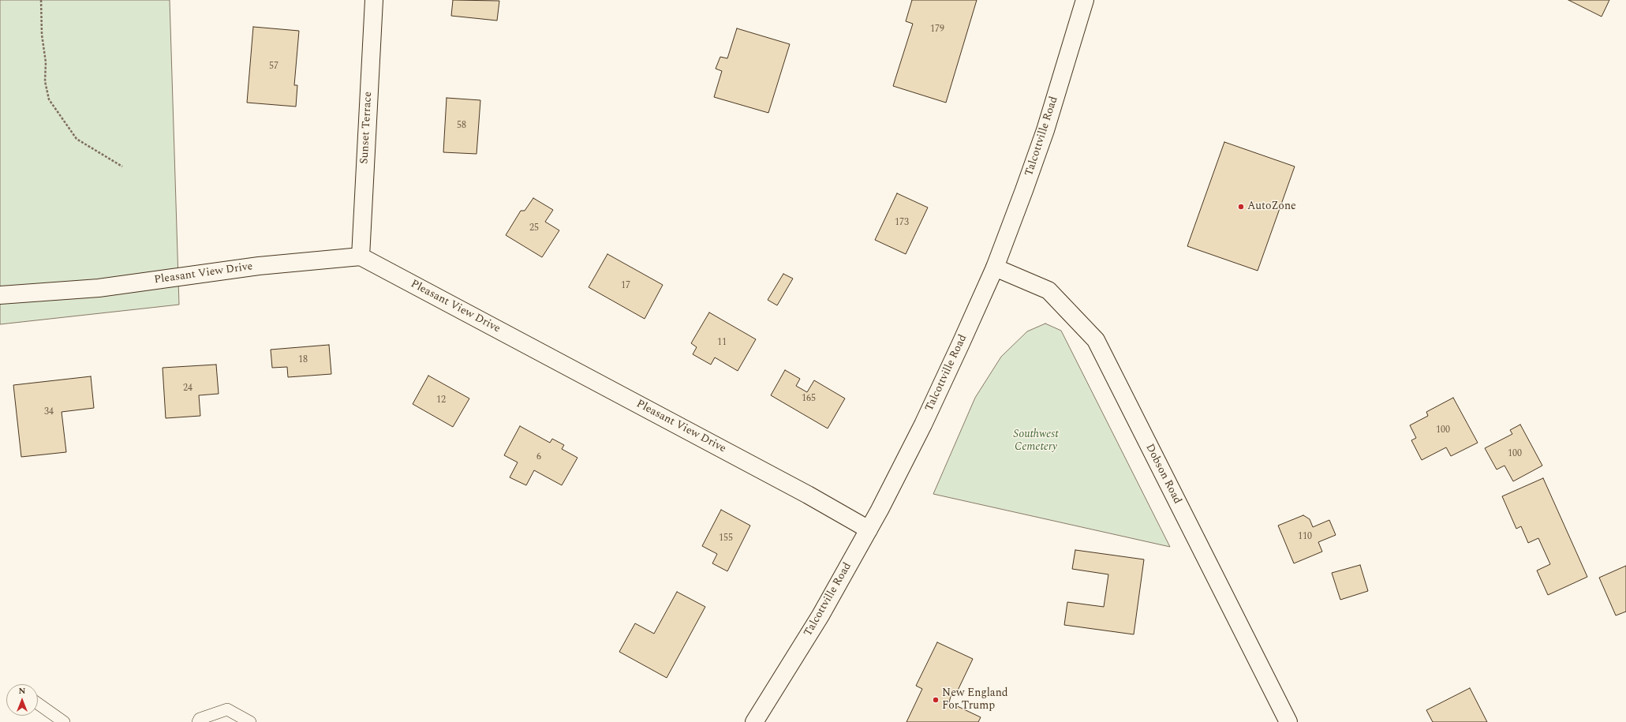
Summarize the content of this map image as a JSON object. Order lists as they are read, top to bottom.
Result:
{
  "streets": {
    "street": [
      "Sunset Terrace",
      "Talcottville Road",
      "Pleasant View Drive",
      "Dobson Road"
    ]
  },
  "crossings": [
    ["Sunset Terrace", "Pleasant View Drive"],
    ["Talcottville Road", "Pleasant View Drive"],
    ["Talcottville Road", "Dobson Road"]
  ],
  "parks": ["Southwest Cemetery"],
  "places": ["AutoZone", "New England For Trump"],
  "house_numbers": [
    "179",
    "57",
    "58",
    "173",
    "25",
    "17",
    "11",
    "18",
    "24",
    "165",
    "12",
    "34",
    "100",
    "100",
    "6",
    "110",
    "155"
  ],
  "north": "top"
}
